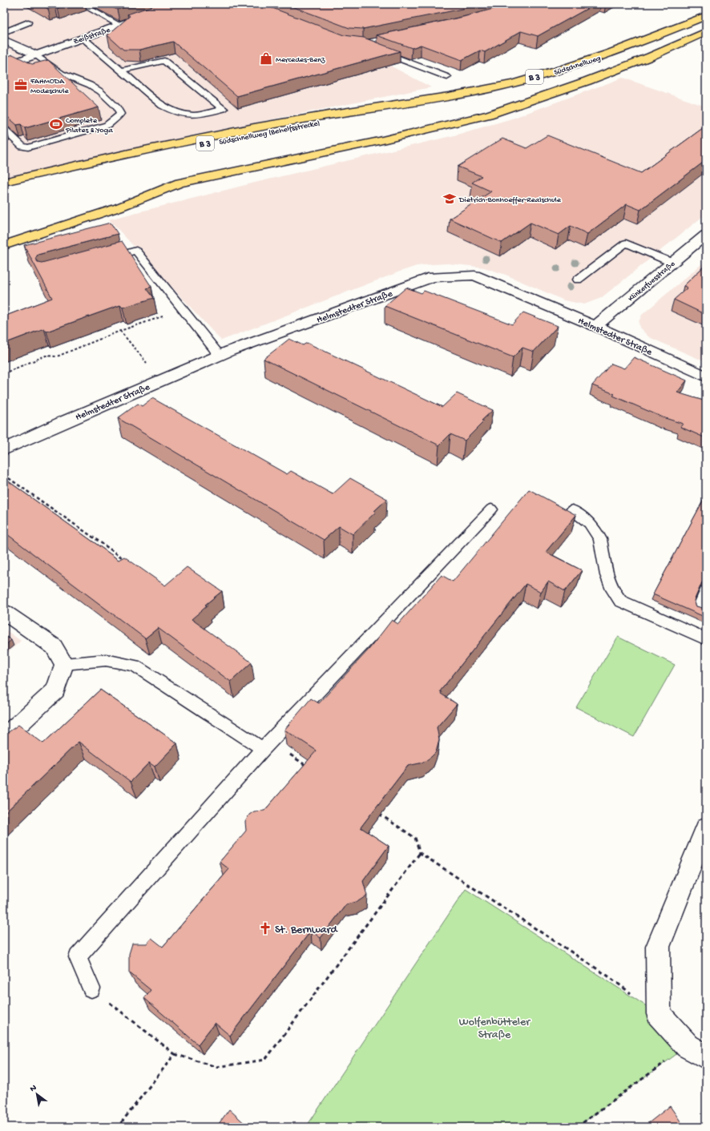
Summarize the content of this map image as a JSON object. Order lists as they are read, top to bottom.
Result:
{
  "streets": {
    "highway": ["Südschnellweg", "B 3", "Südschnellweg (Behelfsstrecke)"],
    "street": ["Zeißstraße", "Klinkerfuesstraße", "Helmstedter Straße"]
  },
  "crossings": [
    ["Südschnellweg", "Südschnellweg (Behelfsstrecke)"],
    ["B 3", "Südschnellweg (Behelfsstrecke)"],
    ["Klinkerfuesstraße", "Helmstedter Straße"]
  ],
  "parks": ["Wolfenbütteler Straße"],
  "places": {
    "shop": ["Mercedes-Benz"],
    "office": ["FAHMODA Modeschule"],
    "sports": ["Complete Pilates & Yoga"],
    "school or university": ["Dietrich-Bonhoeffer-Realschule"],
    "church": ["St. Bernward"]
  },
  "north": "top left"
}
